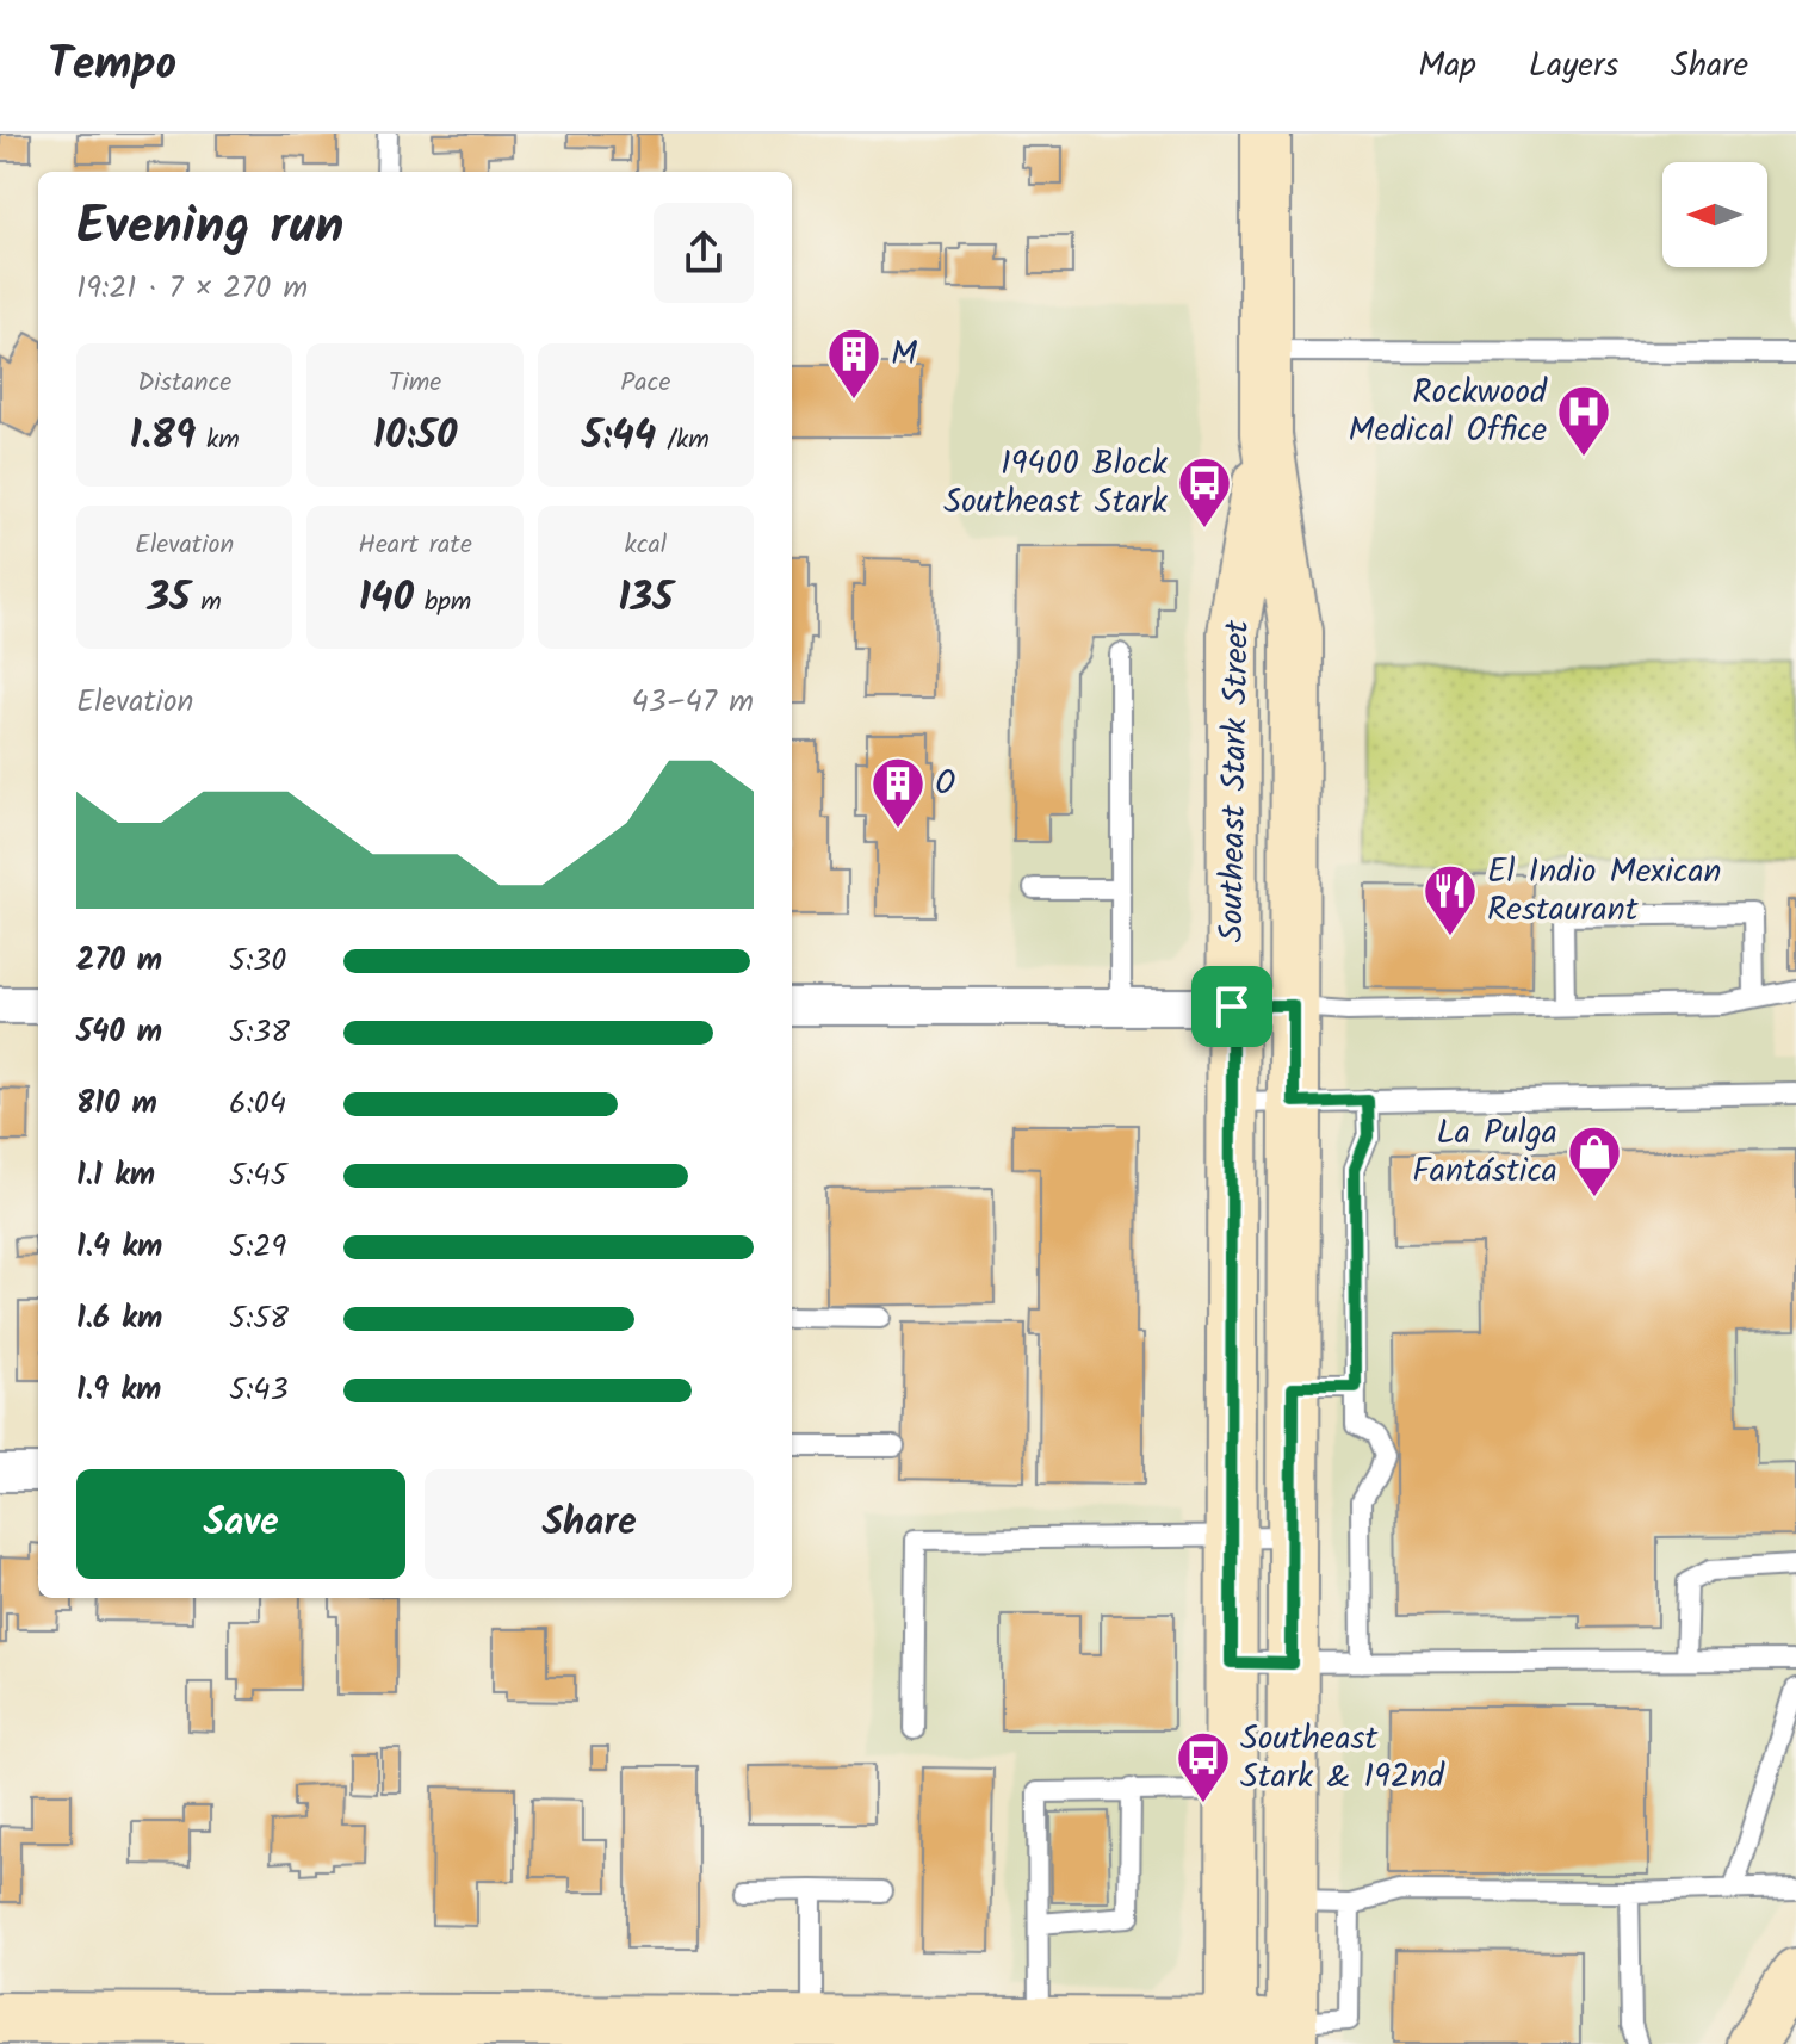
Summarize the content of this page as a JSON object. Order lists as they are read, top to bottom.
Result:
{
  "streets": {
    "main road": ["Southeast Stark Street"]
  },
  "places": {
    "building": ["M", "O"],
    "hospital": ["Rockwood Medical Office"],
    "bus stop": ["19400 Block Southeast Stark", "Southeast Stark & 192nd"],
    "restaurant": ["El Indio Mexican Restaurant"],
    "shop": ["La Pulga Fantástica"]
  },
  "north": "left",
  "page": {
    "header": "Tempo",
    "nav": ["Map", "Layers", "Share"],
    "heading": ["Evening run", "19:21 · 7 × 270 m"],
    "stats": [
      ["Distance", "1.89 km"],
      ["Time", "10:50"],
      ["Pace", "5:44 /km"],
      ["Elevation", "35 m"],
      ["Heart rate", "140 bpm"],
      ["kcal", "135"]
    ],
    "chart": ["Elevation", "43–47 m"],
    "list": [
      {
        "name": "270 m",
        "note": "5:30"
      },
      {
        "name": "540 m",
        "note": "5:38"
      },
      {
        "name": "810 m",
        "note": "6:04"
      },
      {
        "name": "1.1 km",
        "note": "5:45"
      },
      {
        "name": "1.4 km",
        "note": "5:29"
      },
      {
        "name": "1.6 km",
        "note": "5:58"
      },
      {
        "name": "1.9 km",
        "note": "5:43"
      }
    ],
    "buttons": ["Save", "Share"]
  }
}
